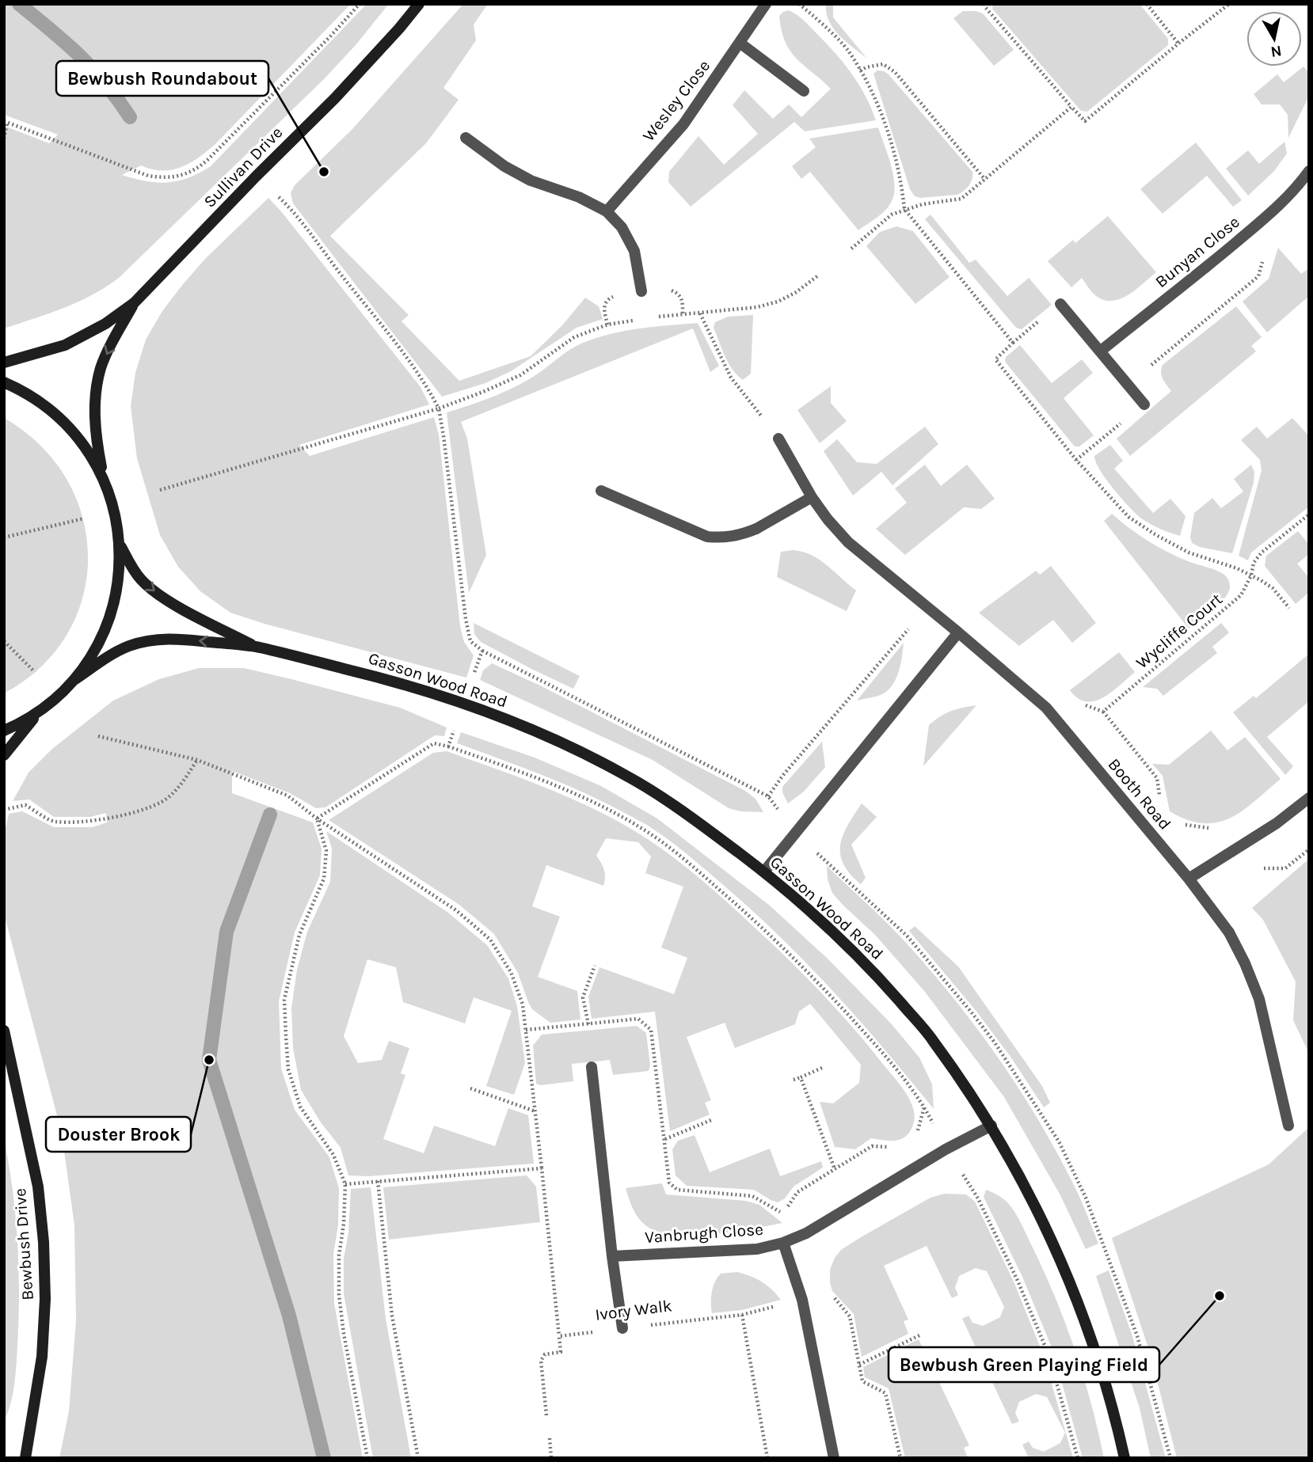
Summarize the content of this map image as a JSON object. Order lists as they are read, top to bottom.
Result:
{
  "streets": {
    "street": [
      "Wesley Close",
      "Sullivan Drive",
      "Bunyan Close",
      "Gasson Wood Road",
      "Booth Road",
      "Vanbrugh Close",
      "Bewbush Drive"
    ],
    "path": ["Wycliffe Court", "Ivory Walk"]
  },
  "crossings": [
    ["Gasson Wood Road", "Vanbrugh Close"]
  ],
  "places": ["Bewbush Roundabout", "Douster Brook", "Bewbush Green Playing Field"],
  "north": "bottom"
}
